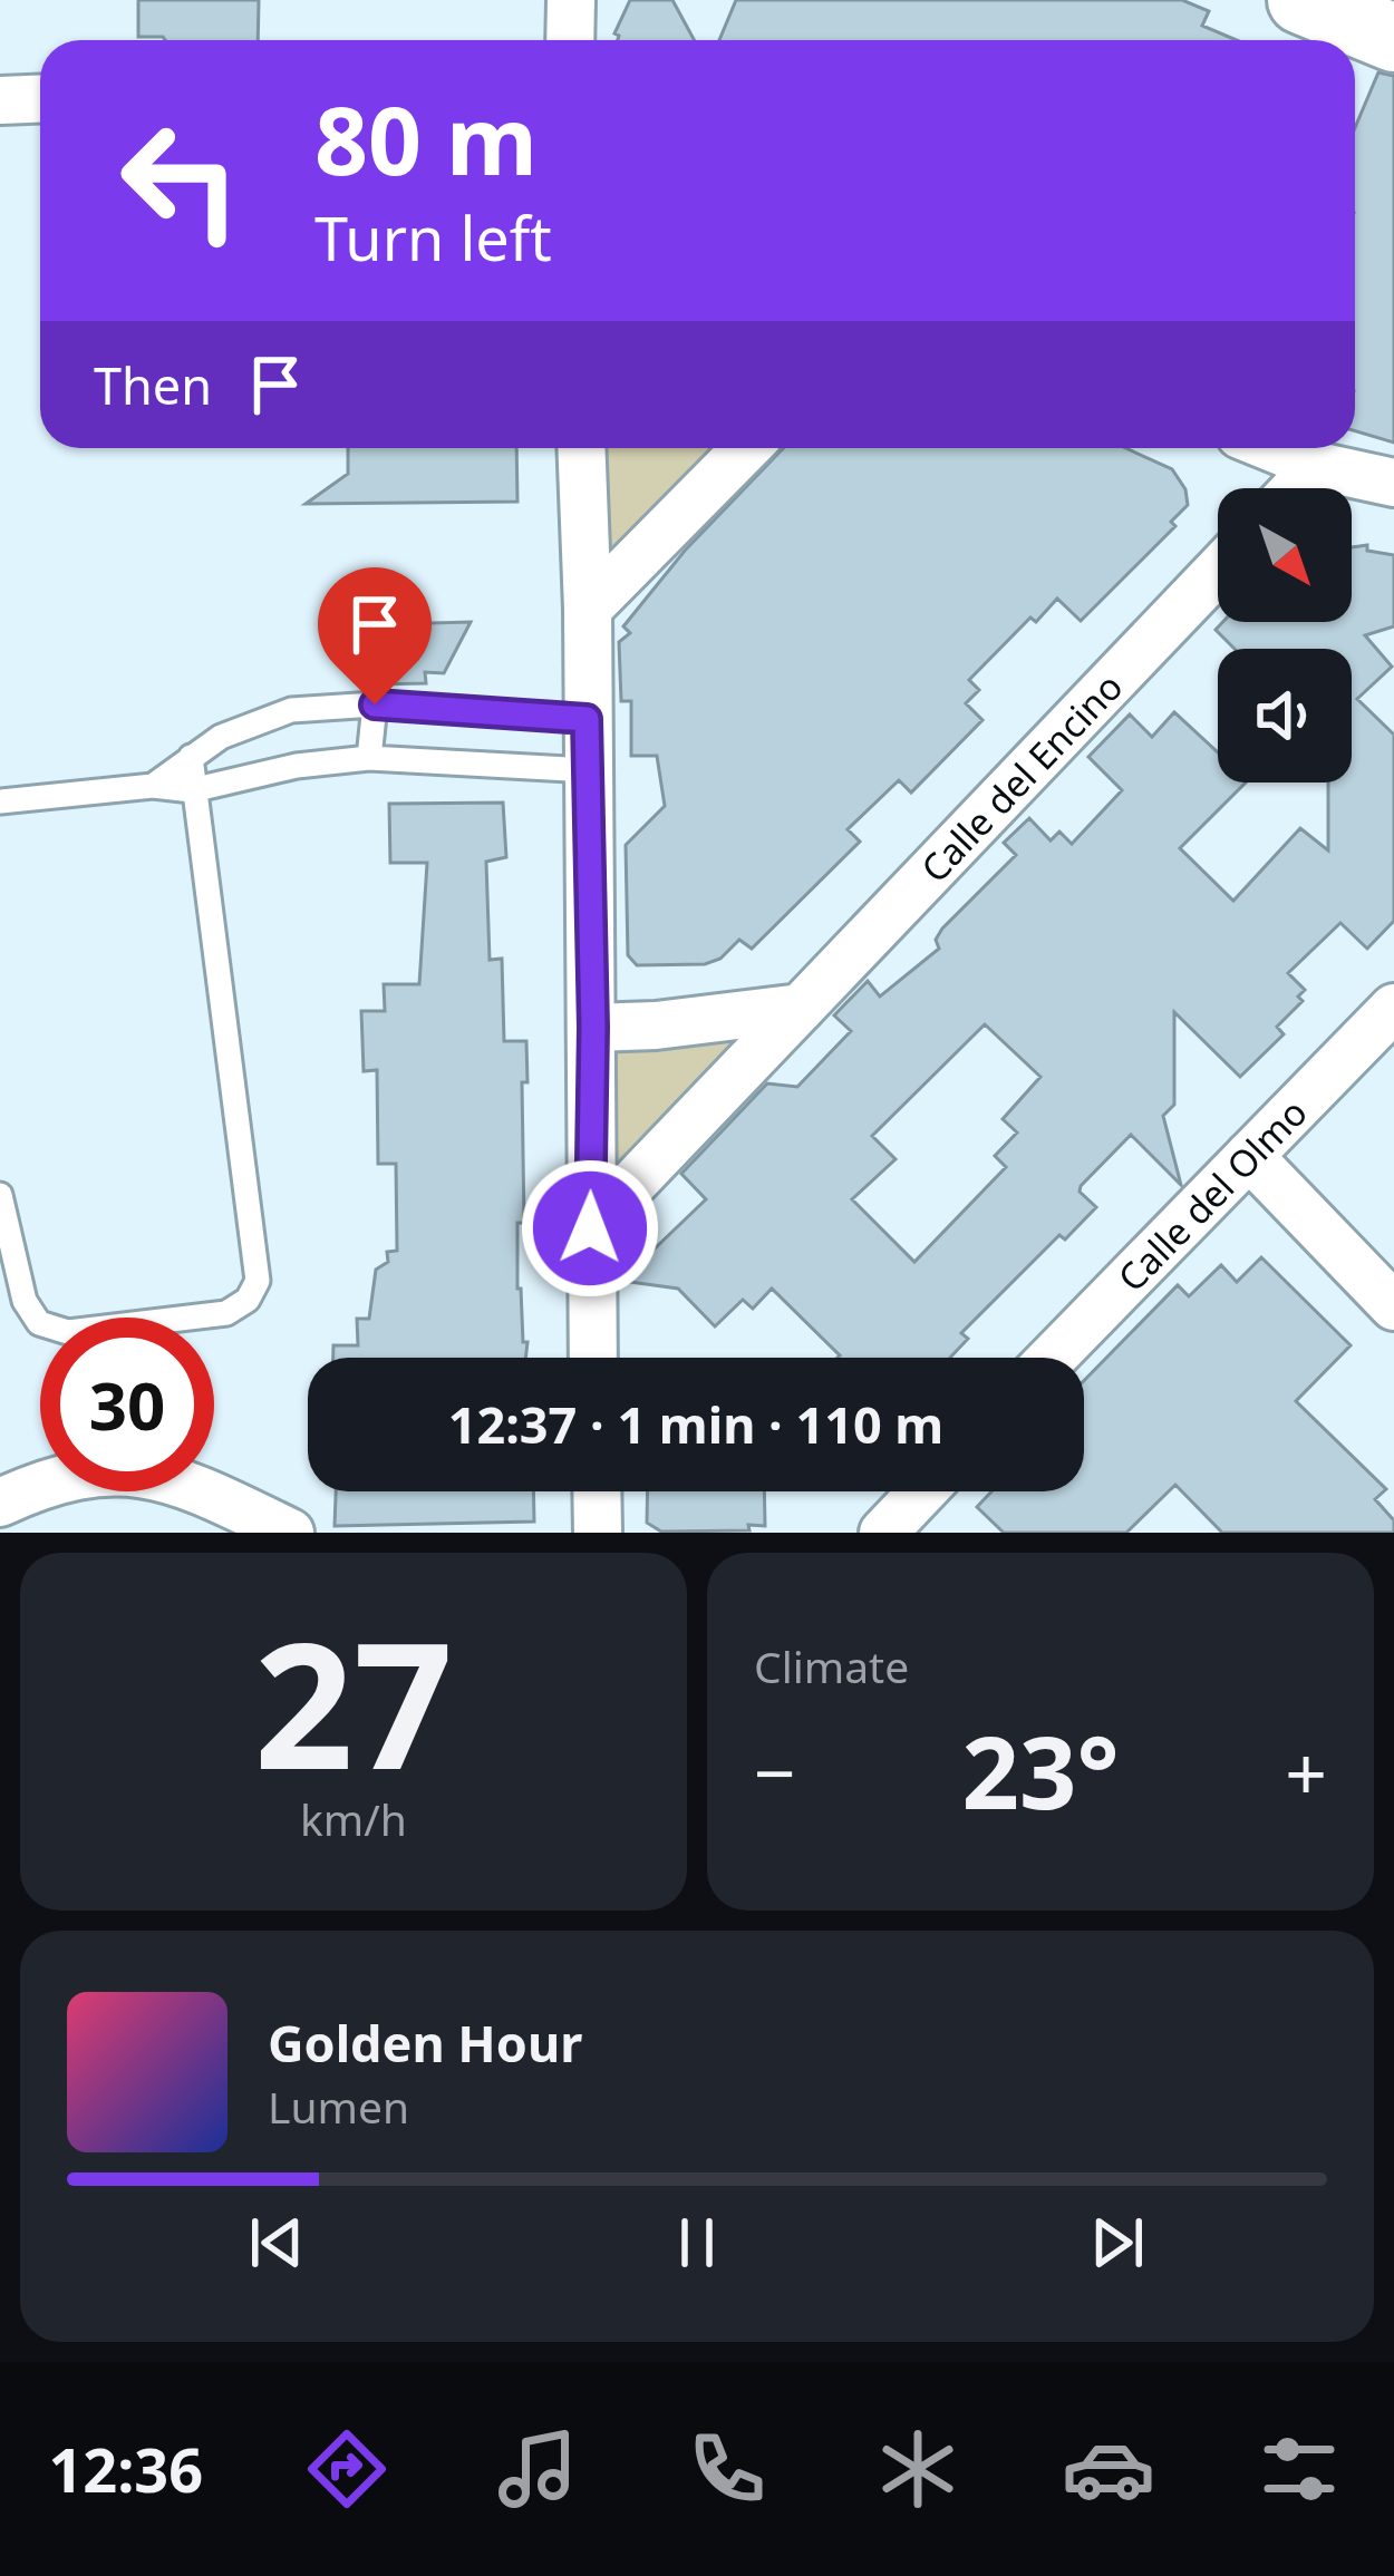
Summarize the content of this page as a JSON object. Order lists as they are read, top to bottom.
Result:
{
  "streets": {
    "street": ["Calle del Encino", "Calle del Olmo"]
  },
  "north": "bottom right",
  "page": {
    "turn": ["80 m", "Turn left"],
    "then": "Then",
    "limit": "30",
    "trip": "12:37 · 1 min · 110 m",
    "tile": [
      ["27", "km/h"],
      "Climate"
    ],
    "heat": ["−", "23°", "+"],
    "song": ["Golden Hour", "Lumen"],
    "tabs": "12:36"
  }
}
